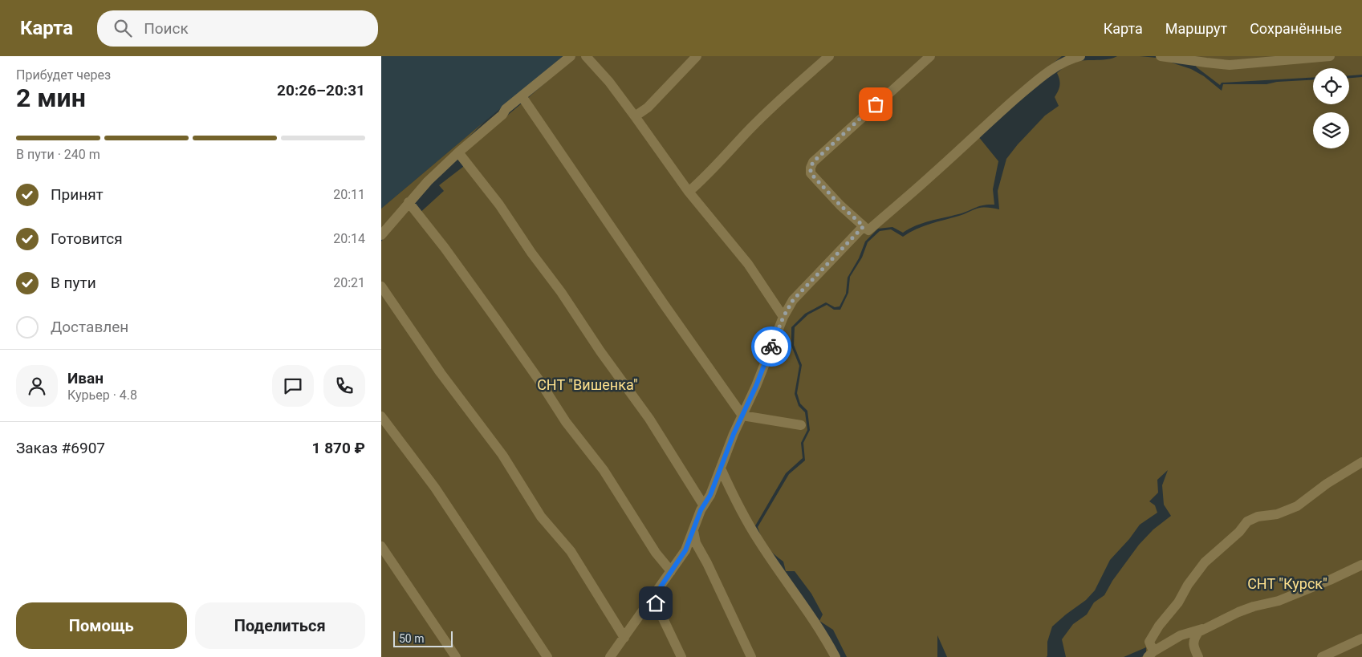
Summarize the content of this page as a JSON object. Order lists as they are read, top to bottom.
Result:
{
  "parks": ["СНТ \"Вишенка\"", "СНТ \"Курск\""],
  "scale_bar": "50 m",
  "page": {
    "header": "Карта",
    "search": "Поиск",
    "nav": ["Карта", "Маршрут", "Сохранённые"],
    "heading": ["2 мин", "Прибудет через", "20:26–20:31"],
    "panel": [
      "Иван",
      "Курьер · 4.8",
      "Заказ #6907",
      "1 870 ₽"
    ],
    "bar": "В пути · 240 m",
    "list": [
      ["Принят", "20:11"],
      ["Готовится", "20:14"],
      ["В пути", "20:21"],
      "Доставлен"
    ],
    "buttons": ["Помощь", "Поделиться"],
    "scale": "50 m"
  }
}
